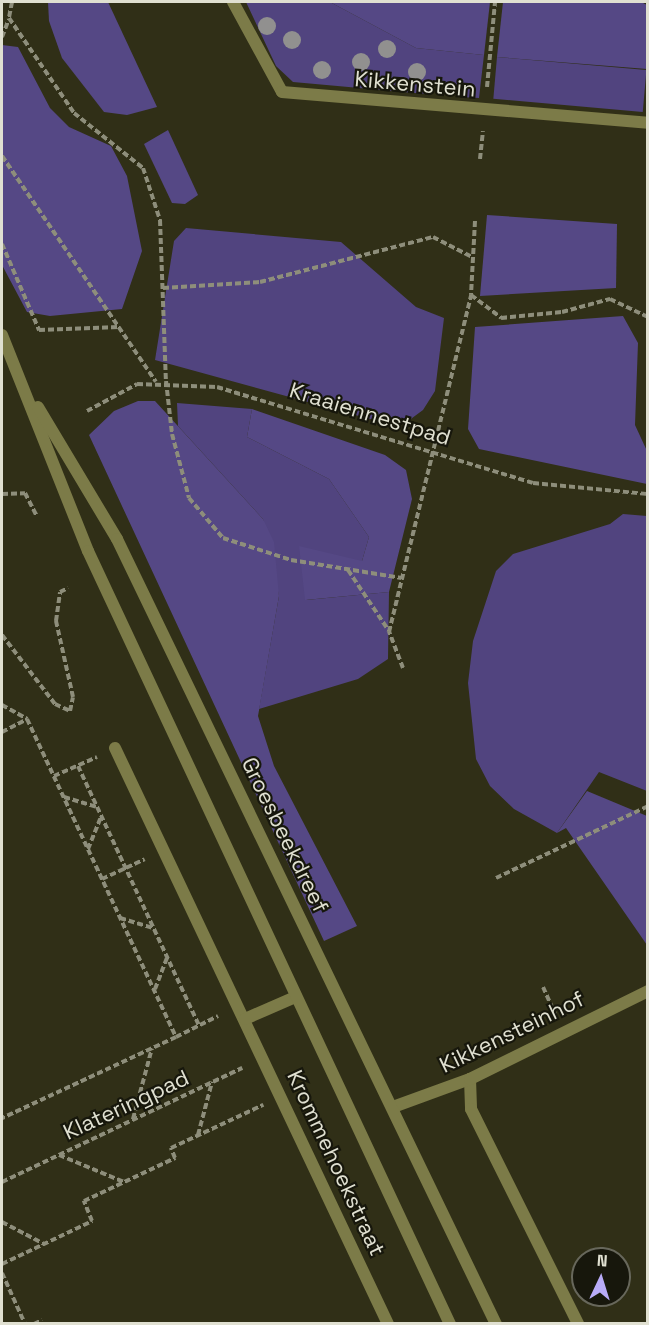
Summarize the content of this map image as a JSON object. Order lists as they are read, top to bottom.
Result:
{
  "streets": {
    "street": [
      "Kikkenstein",
      "Groesbeekdreef",
      "Kikkensteinhof",
      "Krommehoekstraat"
    ],
    "path": ["Kraaiennestpad", "Klateringpad"]
  },
  "crossings": [
    ["Groesbeekdreef", "Kikkensteinhof"],
    ["Klateringpad", "Krommehoekstraat"]
  ],
  "north": "top"
}
